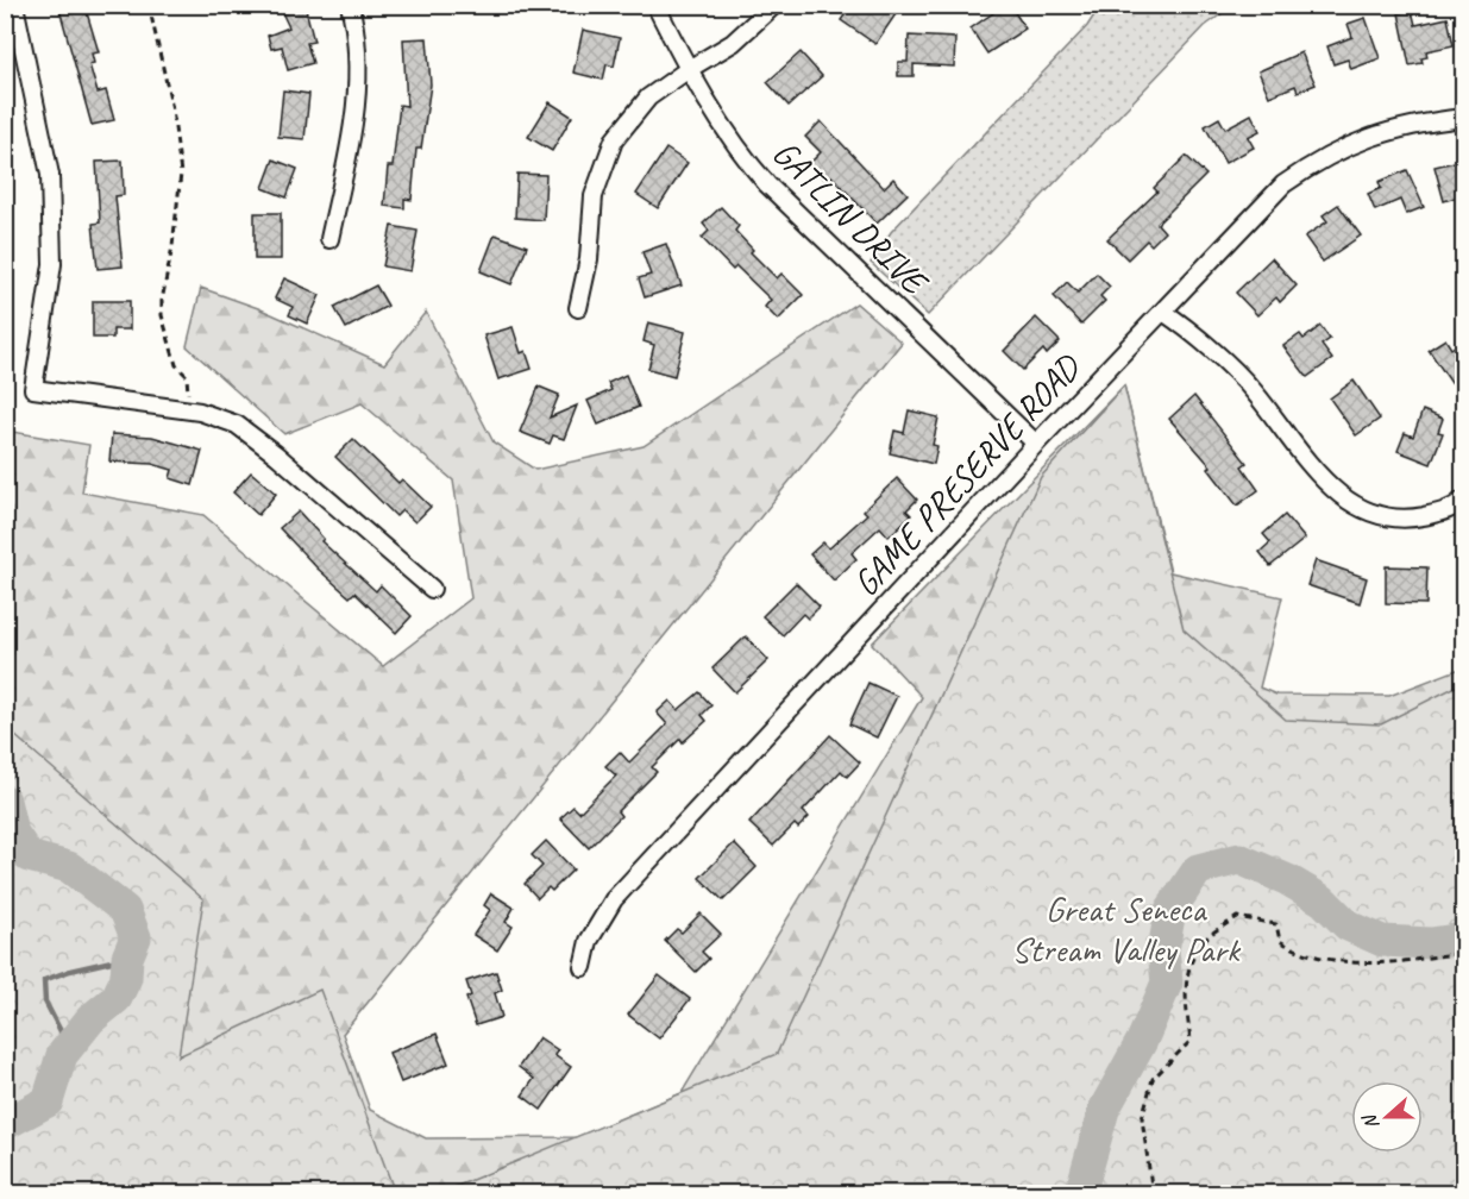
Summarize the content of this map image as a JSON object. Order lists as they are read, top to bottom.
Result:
{
  "streets": {
    "street": ["GATLIN DRIVE", "GAME PRESERVE ROAD"]
  },
  "crossings": [
    ["GATLIN DRIVE", "GAME PRESERVE ROAD"]
  ],
  "parks": ["Great Seneca Stream Valley Park"],
  "north": "left"
}
